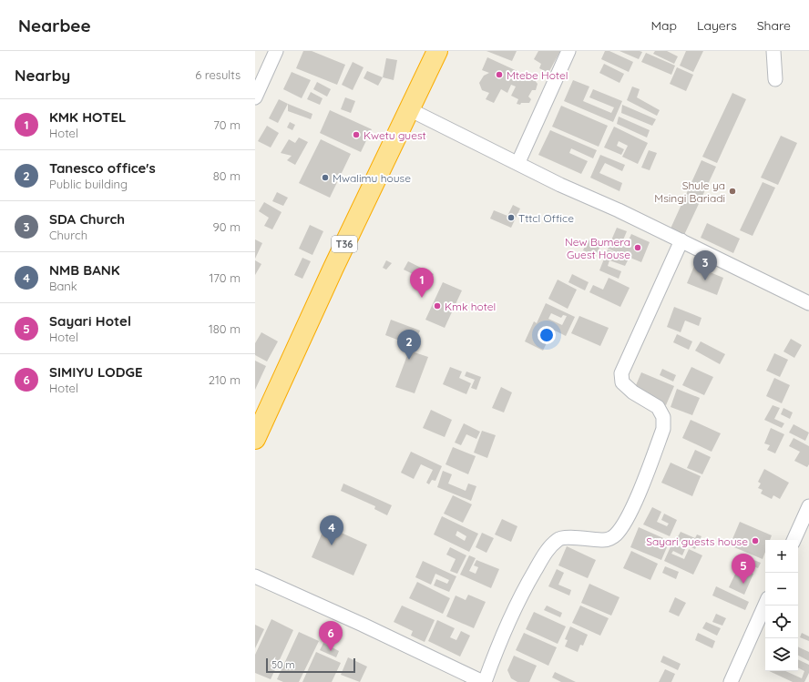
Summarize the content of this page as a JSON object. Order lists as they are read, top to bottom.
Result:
{
  "streets": {
    "highway": ["T36"]
  },
  "places": [
    "Mtebe Hotel",
    "Kwetu guest",
    "Mwalimu house",
    "Shule ya Msingi Bariadi",
    "Tttcl Office",
    "New Bumera Guest House",
    "Kmk hotel",
    "Sayari guests house"
  ],
  "scale_bar": "50 m",
  "page": {
    "header": "Nearbee",
    "nav": ["Map", "Layers", "Share"],
    "heading": ["Nearby", "6 results"],
    "list": [
      {
        "mark": "1",
        "name": "KMK HOTEL",
        "note": "Hotel",
        "value": "70 m"
      },
      {
        "mark": "2",
        "name": "Tanesco office's",
        "note": "Public building",
        "value": "80 m"
      },
      {
        "mark": "3",
        "name": "SDA Church",
        "note": "Church",
        "value": "90 m"
      },
      {
        "mark": "4",
        "name": "NMB BANK",
        "note": "Bank",
        "value": "170 m"
      },
      {
        "mark": "5",
        "name": "Sayari Hotel",
        "note": "Hotel",
        "value": "180 m"
      },
      {
        "mark": "6",
        "name": "SIMIYU LODGE",
        "note": "Hotel",
        "value": "210 m"
      }
    ],
    "pins": [
      "3",
      "1",
      "2",
      "4",
      "5",
      "6"
    ],
    "map_buttons": ["+", "−"],
    "scale": "50 m"
  }
}
